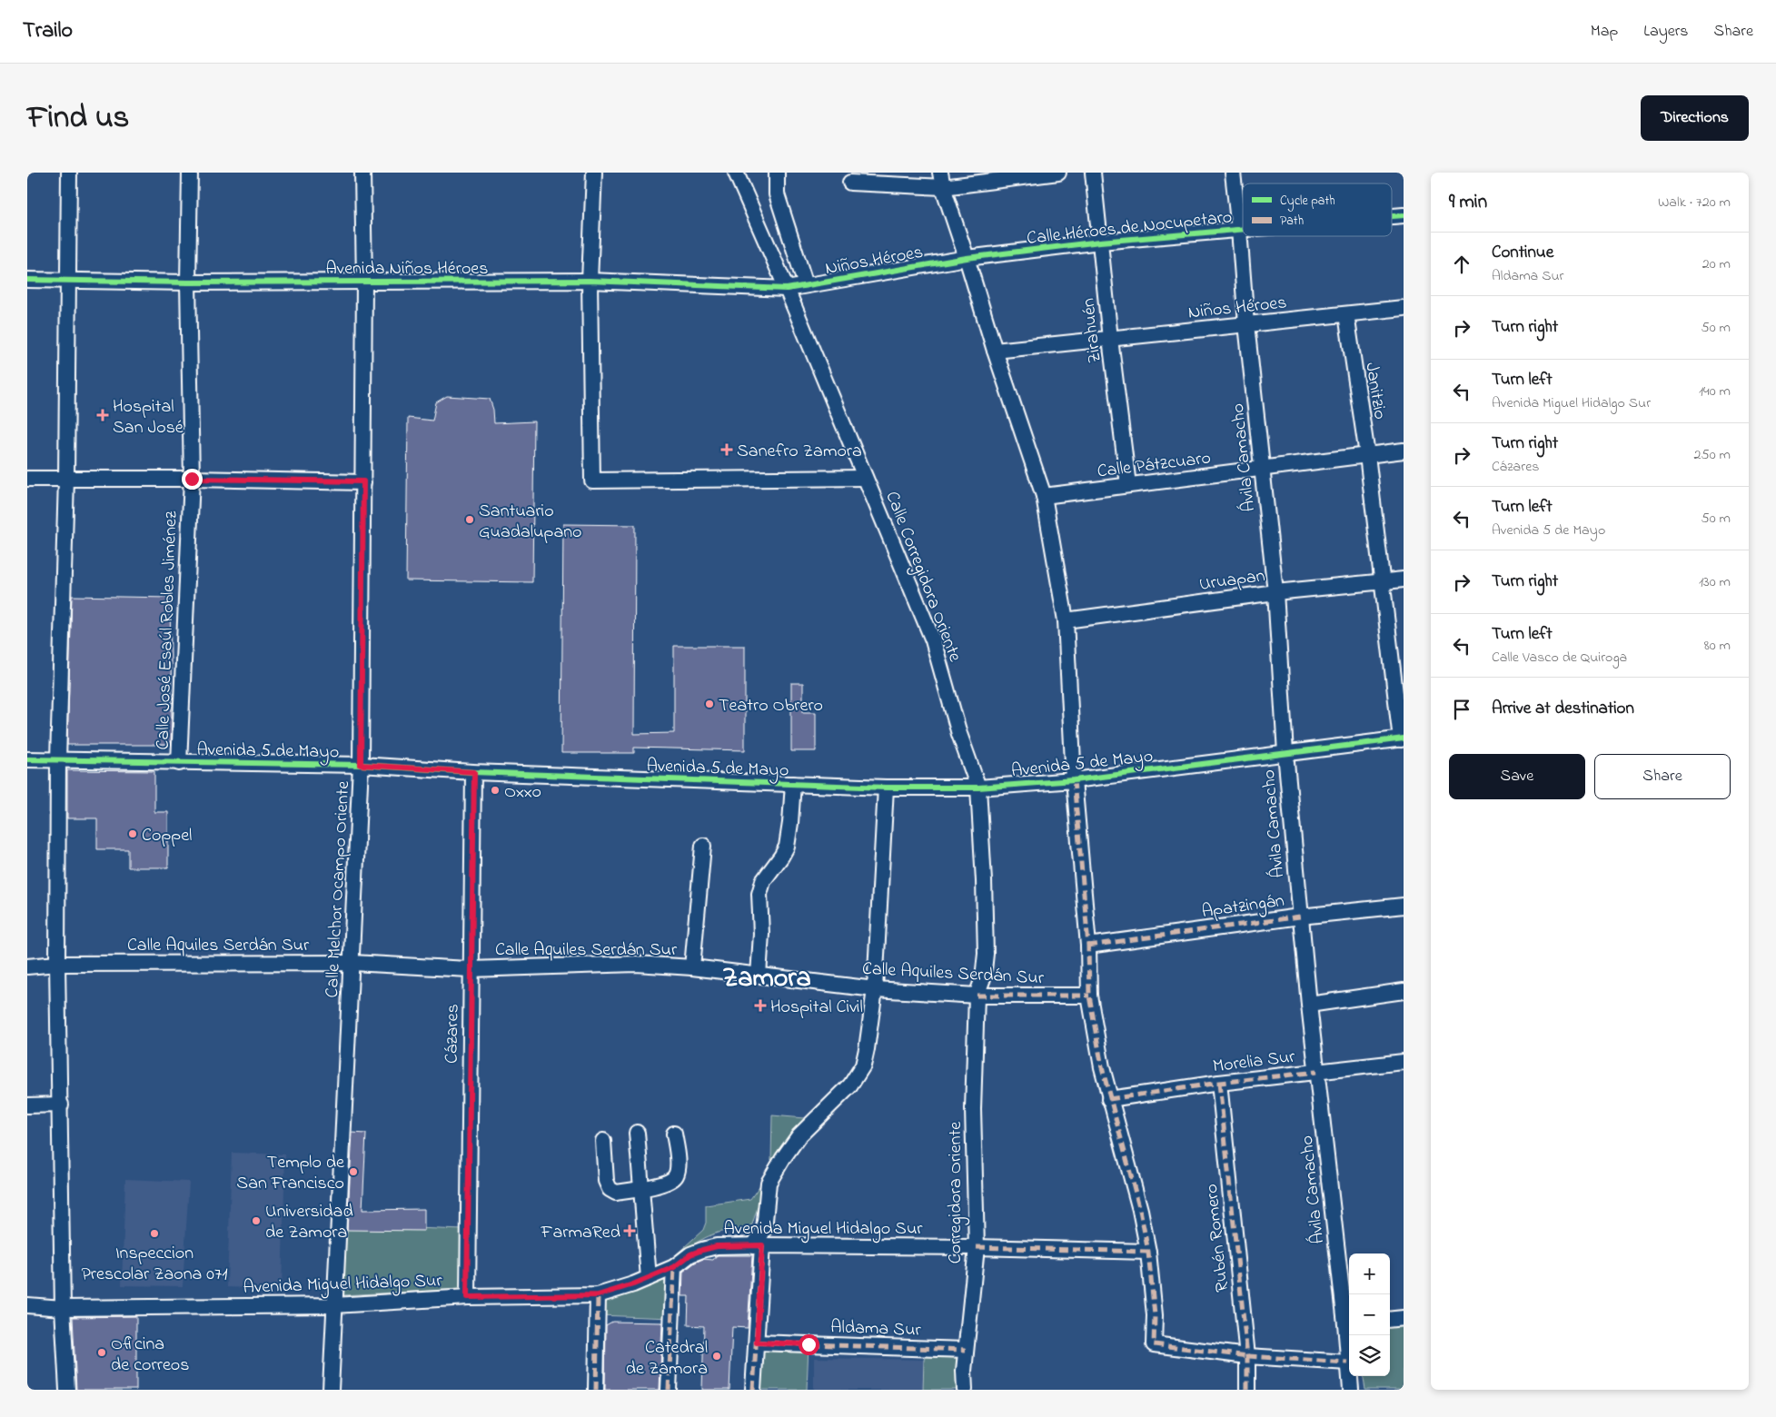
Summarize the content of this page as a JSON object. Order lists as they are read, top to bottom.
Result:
{
  "streets": {
    "street": [
      "Calle Héroes de Nocupetaro",
      "Niños Héroes",
      "Avenida Niños Héroes",
      "Zirahuén",
      "Janitzio",
      "Ávila Camacho",
      "Calle Pátzcuaro",
      "Calle Corregidora Oriente",
      "Uruapan",
      "Calle José Esaúl Robles Jiménez",
      "Avenida 5 de Mayo",
      "Calle Melchor Ocampo Oriente",
      "Apatzingán",
      "Calle Aquiles Serdán Sur",
      "Cázares",
      "Morelia Sur",
      "Corregidora Oriente",
      "Avenida Miguel Hidalgo Sur",
      "Rubén Romero",
      "Aldama Sur"
    ]
  },
  "crossings": [
    ["Calle Héroes de Nocupetaro", "Niños Héroes"],
    ["Calle Héroes de Nocupetaro", "Zirahuén"],
    ["Calle Héroes de Nocupetaro", "Ávila Camacho"],
    ["Niños Héroes", "Avenida Niños Héroes"],
    ["Niños Héroes", "Zirahuén"],
    ["Niños Héroes", "Janitzio"],
    ["Niños Héroes", "Ávila Camacho"],
    ["Niños Héroes", "Calle Corregidora Oriente"],
    ["Avenida Niños Héroes", "Calle Corregidora Oriente"],
    ["Avenida Niños Héroes", "Calle José Esaúl Robles Jiménez"],
    ["Avenida Niños Héroes", "Calle Melchor Ocampo Oriente"],
    ["Zirahuén", "Calle Pátzcuaro"],
    ["Janitzio", "Calle Pátzcuaro"],
    ["Janitzio", "Uruapan"],
    ["Janitzio", "Avenida 5 de Mayo"],
    ["Ávila Camacho", "Calle Pátzcuaro"],
    ["Ávila Camacho", "Uruapan"],
    ["Ávila Camacho", "Avenida 5 de Mayo"],
    ["Ávila Camacho", "Apatzingán"],
    ["Ávila Camacho", "Morelia Sur"],
    ["Calle Corregidora Oriente", "Avenida 5 de Mayo"],
    ["Calle Corregidora Oriente", "Calle Aquiles Serdán Sur"],
    ["Calle Corregidora Oriente", "Corregidora Oriente"],
    ["Calle José Esaúl Robles Jiménez", "Avenida 5 de Mayo"],
    ["Avenida 5 de Mayo", "Calle Melchor Ocampo Oriente"],
    ["Avenida 5 de Mayo", "Cázares"],
    ["Calle Melchor Ocampo Oriente", "Calle Aquiles Serdán Sur"],
    ["Calle Melchor Ocampo Oriente", "Avenida Miguel Hidalgo Sur"],
    ["Calle Aquiles Serdán Sur", "Cázares"],
    ["Calle Aquiles Serdán Sur", "Corregidora Oriente"],
    ["Cázares", "Avenida Miguel Hidalgo Sur"],
    ["Morelia Sur", "Rubén Romero"],
    ["Corregidora Oriente", "Avenida Miguel Hidalgo Sur"],
    ["Corregidora Oriente", "Aldama Sur"]
  ],
  "districts": ["Zamora"],
  "places": {
    "health": [
      "Hospital San José",
      "Sanefro Zamora",
      "Hospital Civil",
      "FarmaRed"
    ],
    "other": [
      "Santuario Guadalupano",
      "Teatro Obrero",
      "Oxxo",
      "Coppel",
      "Templo de San Francisco",
      "Universidad de Zamora",
      "Inspeccion Prescolar Zaona 071",
      "Oficina de correos",
      "Catedral de Zamora"
    ]
  },
  "legend": ["Cycle path", "Path"],
  "page": {
    "header": "Trailo",
    "nav": ["Map", "Layers", "Share"],
    "title": "Find us",
    "buttons": [
      "Directions",
      ["Save", "Share"]
    ],
    "heading": ["9 min", "Walk · 720 m"],
    "list": [
      ["Continue", "Aldama Sur", "20 m"],
      ["Turn right", "50 m"],
      ["Turn left", "Avenida Miguel Hidalgo Sur", "140 m"],
      ["Turn right", "Cázares", "250 m"],
      ["Turn left", "Avenida 5 de Mayo", "50 m"],
      ["Turn right", "130 m"],
      ["Turn left", "Calle Vasco de Quiroga", "80 m"],
      "Arrive at destination"
    ],
    "map_buttons": ["+", "−"]
  }
}
